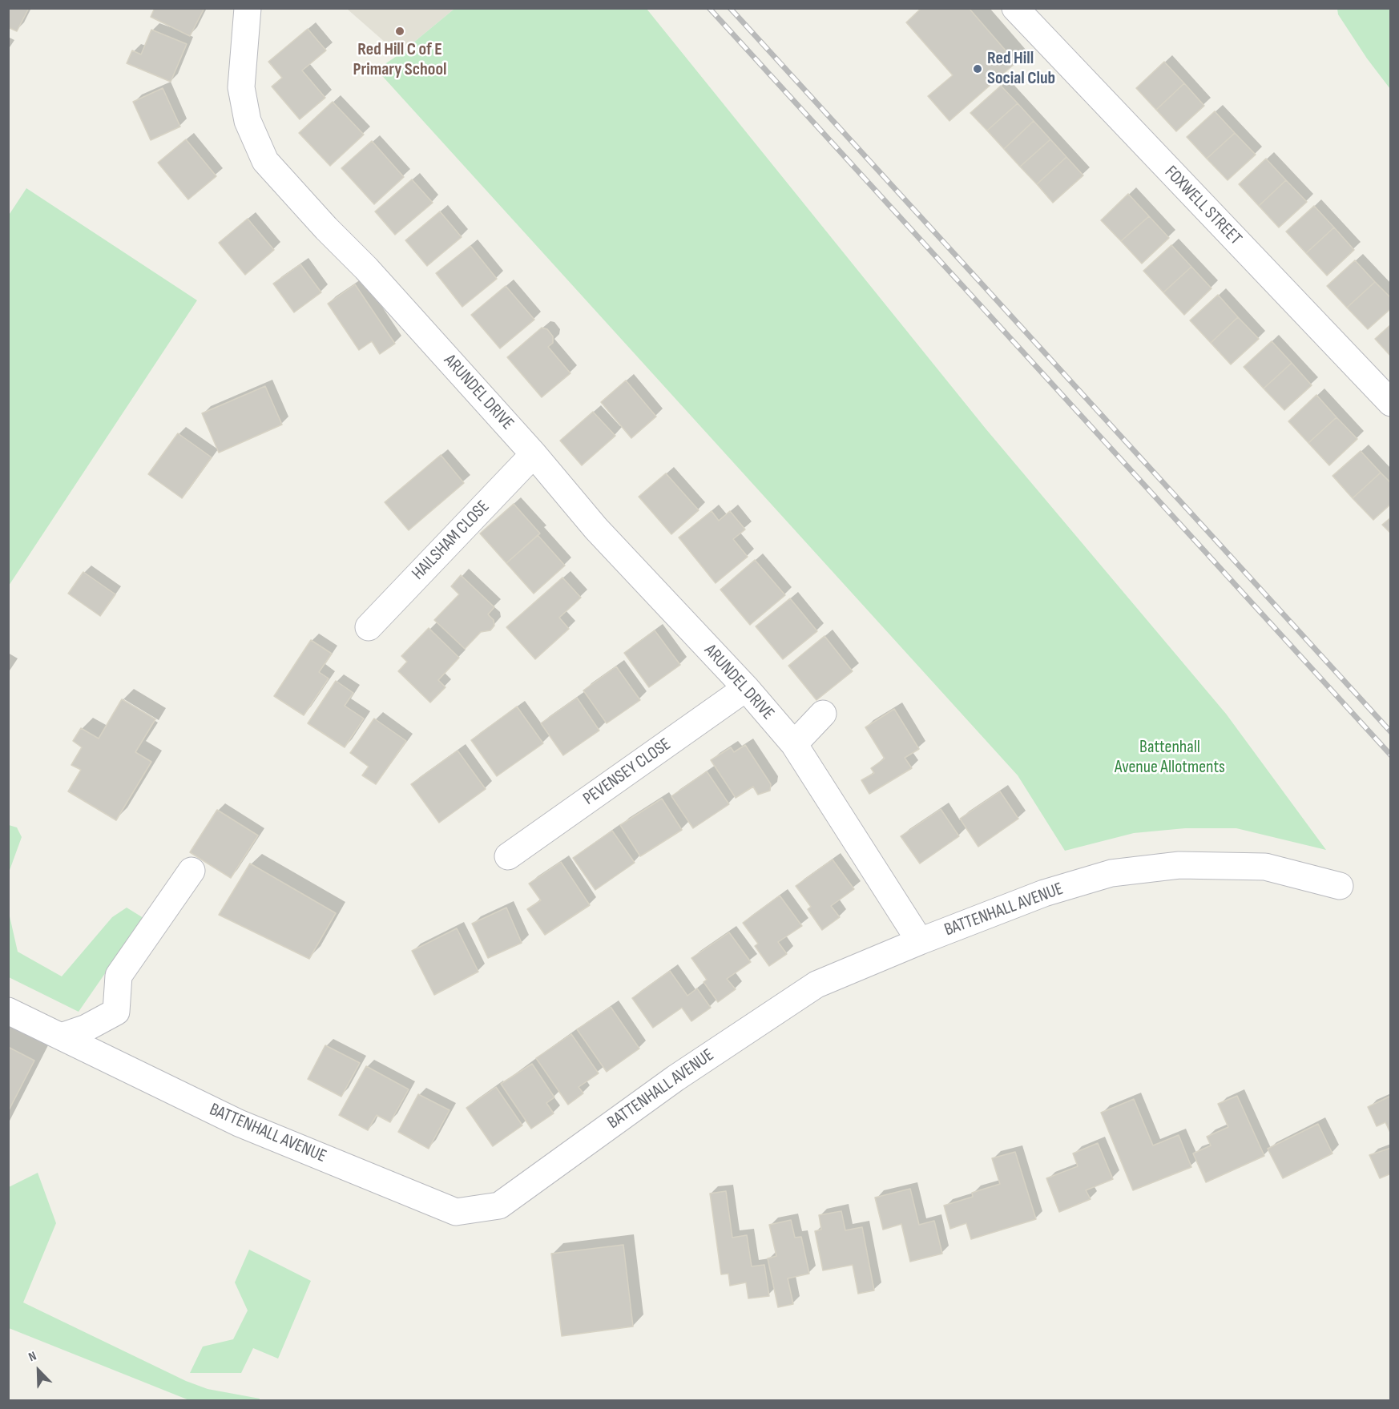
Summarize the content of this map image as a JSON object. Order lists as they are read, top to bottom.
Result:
{
  "streets": {
    "street": [
      "FOXWELL STREET",
      "ARUNDEL DRIVE",
      "HAILSHAM CLOSE",
      "PEVENSEY CLOSE",
      "BATTENHALL AVENUE"
    ]
  },
  "crossings": [
    ["ARUNDEL DRIVE", "HAILSHAM CLOSE"],
    ["ARUNDEL DRIVE", "PEVENSEY CLOSE"],
    ["ARUNDEL DRIVE", "BATTENHALL AVENUE"]
  ],
  "parks": ["Battenhall Avenue Allotments"],
  "places": ["Red Hill C of E Primary School", "Red Hill Social Club"],
  "north": "top left"
}
